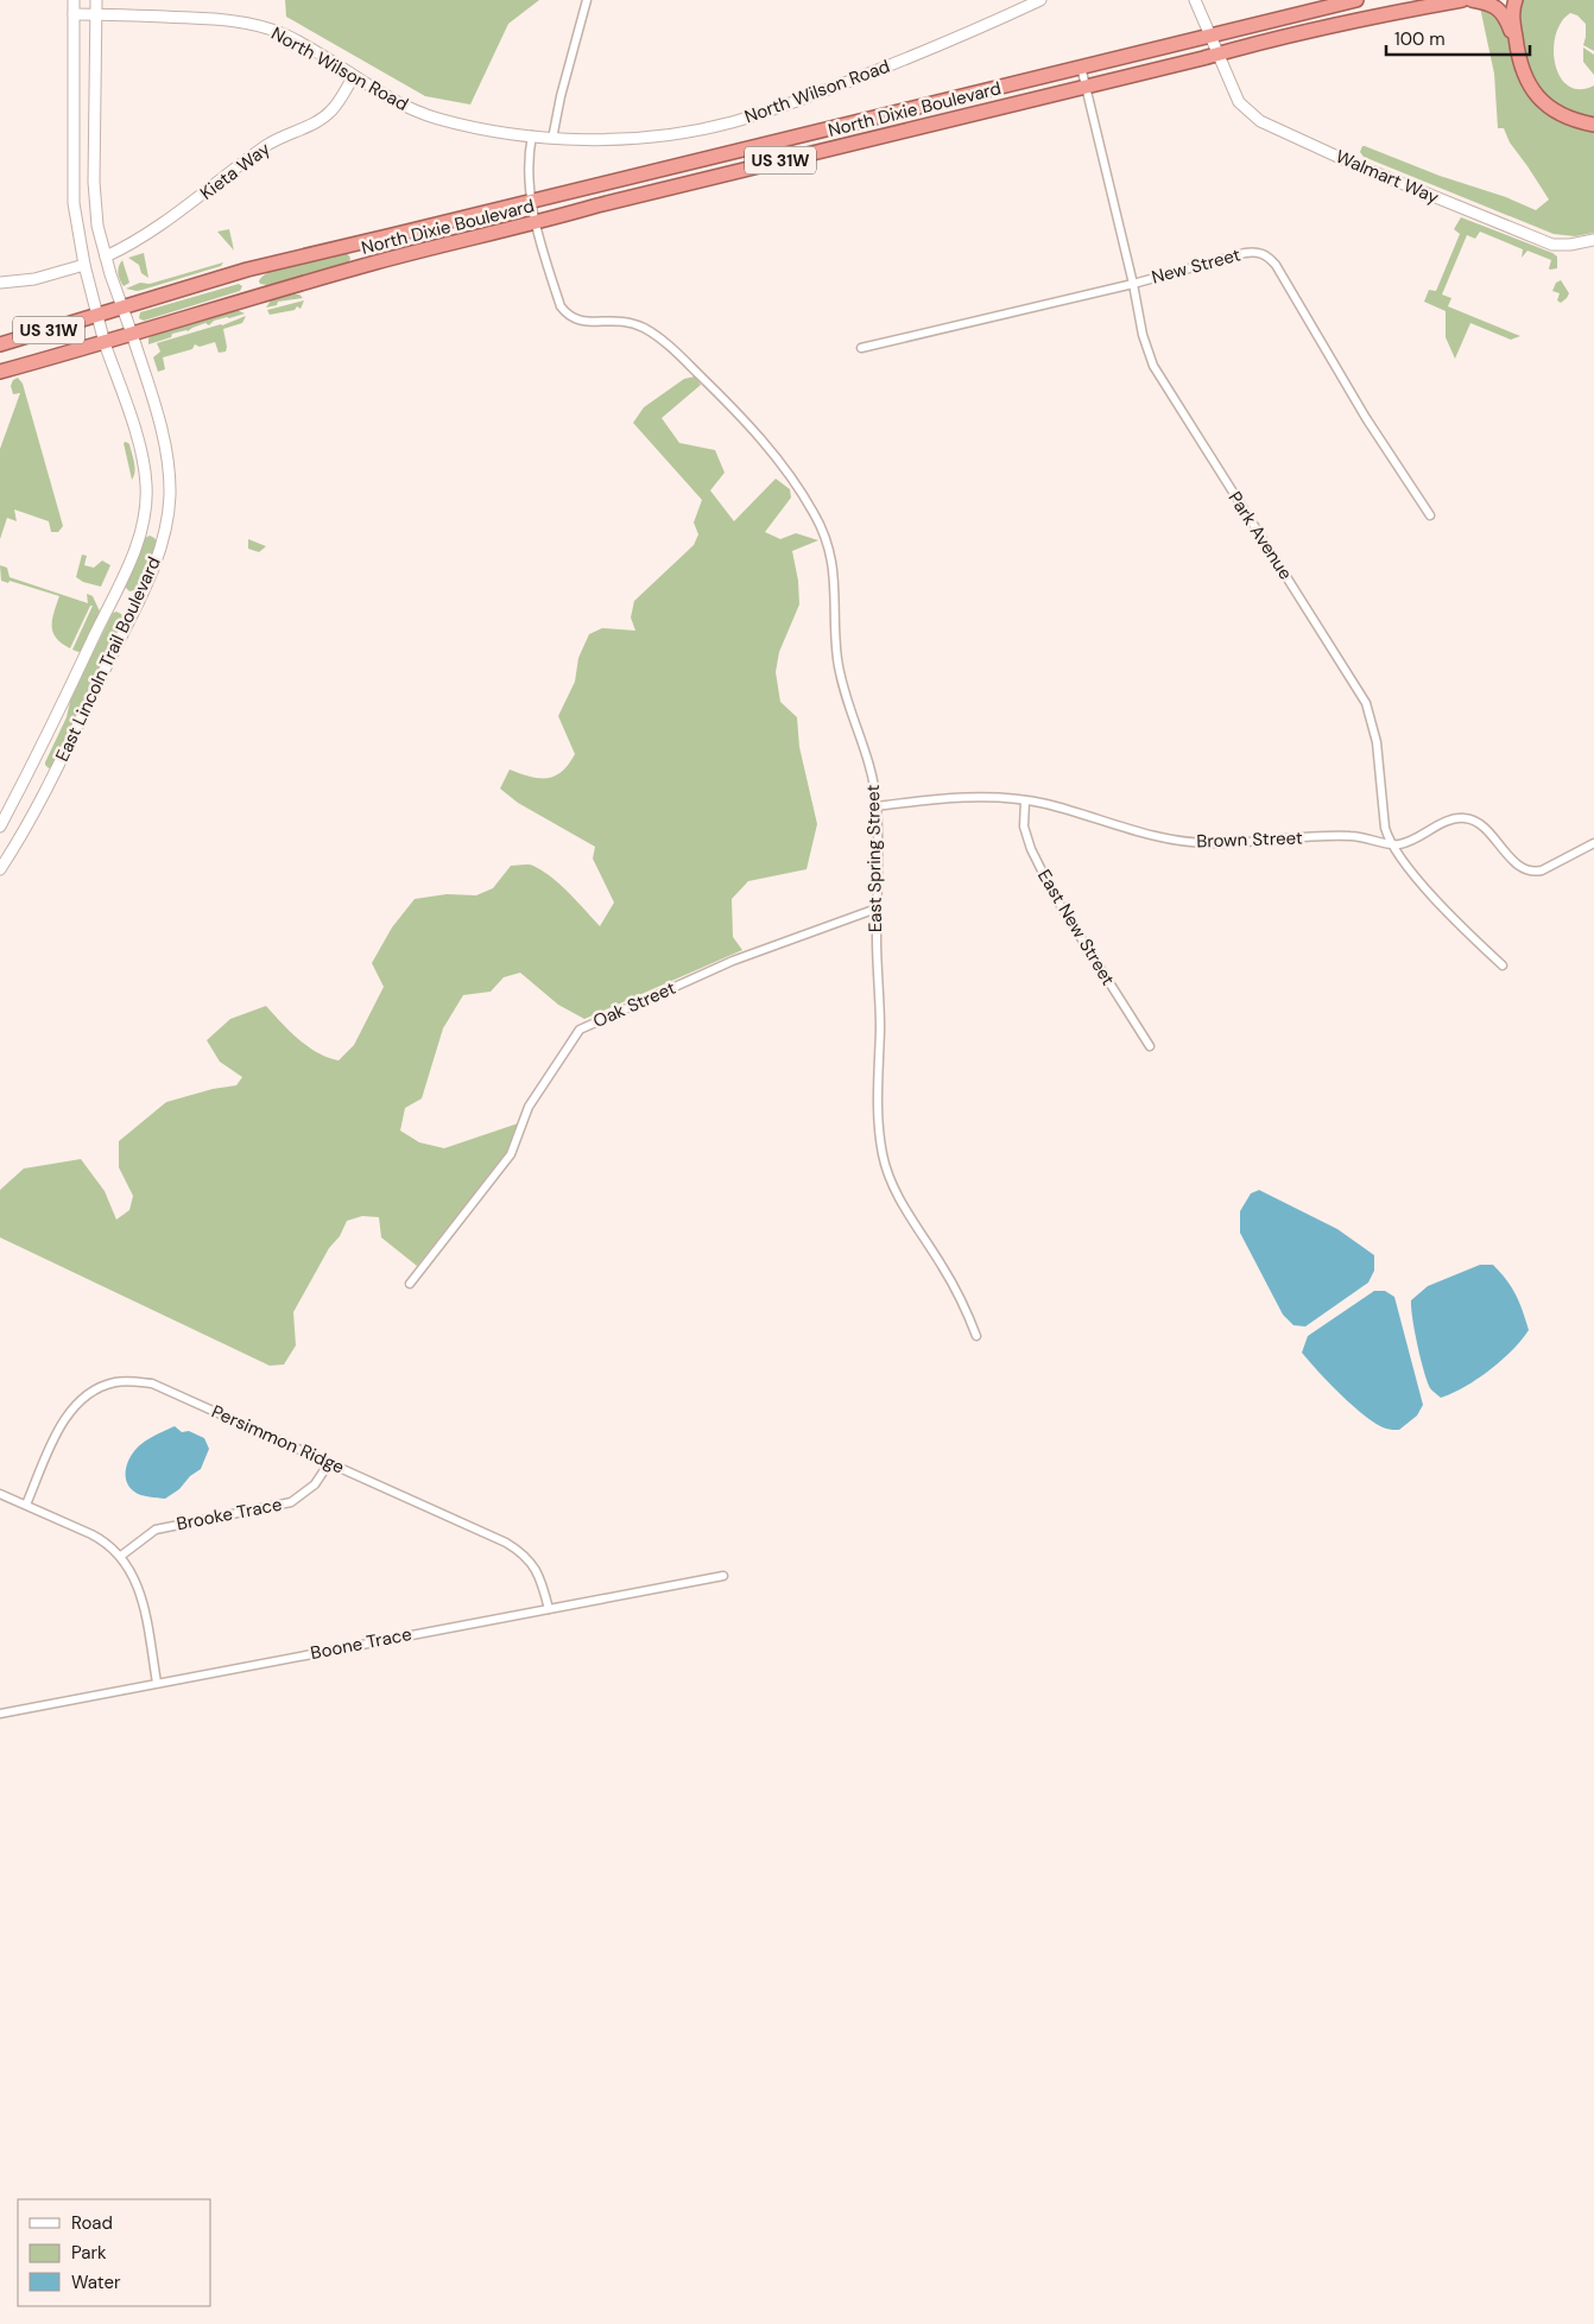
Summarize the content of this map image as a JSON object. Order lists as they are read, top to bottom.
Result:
{
  "streets": {
    "highway": ["North Dixie Boulevard", "US 31W"],
    "street": [
      "North Wilson Road",
      "Kieta Way",
      "Walmart Way",
      "New Street",
      "Park Avenue",
      "East Lincoln Trail Boulevard",
      "Brown Street",
      "East Spring Street",
      "East New Street",
      "Oak Street",
      "Persimmon Ridge",
      "Brooke Trace",
      "Boone Trace"
    ]
  },
  "crossings": [
    ["North Wilson Road", "Kieta Way"],
    ["North Wilson Road", "East Lincoln Trail Boulevard"],
    ["North Dixie Boulevard", "US 31W"],
    ["North Dixie Boulevard", "Walmart Way"],
    ["North Dixie Boulevard", "Park Avenue"],
    ["North Dixie Boulevard", "East Lincoln Trail Boulevard"],
    ["North Dixie Boulevard", "East Spring Street"],
    ["US 31W", "East Lincoln Trail Boulevard"],
    ["Kieta Way", "East Lincoln Trail Boulevard"],
    ["New Street", "Park Avenue"],
    ["Park Avenue", "Brown Street"],
    ["Brown Street", "East Spring Street"],
    ["Brown Street", "East New Street"],
    ["East Spring Street", "Oak Street"],
    ["Persimmon Ridge", "Brooke Trace"],
    ["Persimmon Ridge", "Boone Trace"]
  ],
  "legend": ["Road", "Park", "Water"],
  "scale_bar": "100 m"
}
